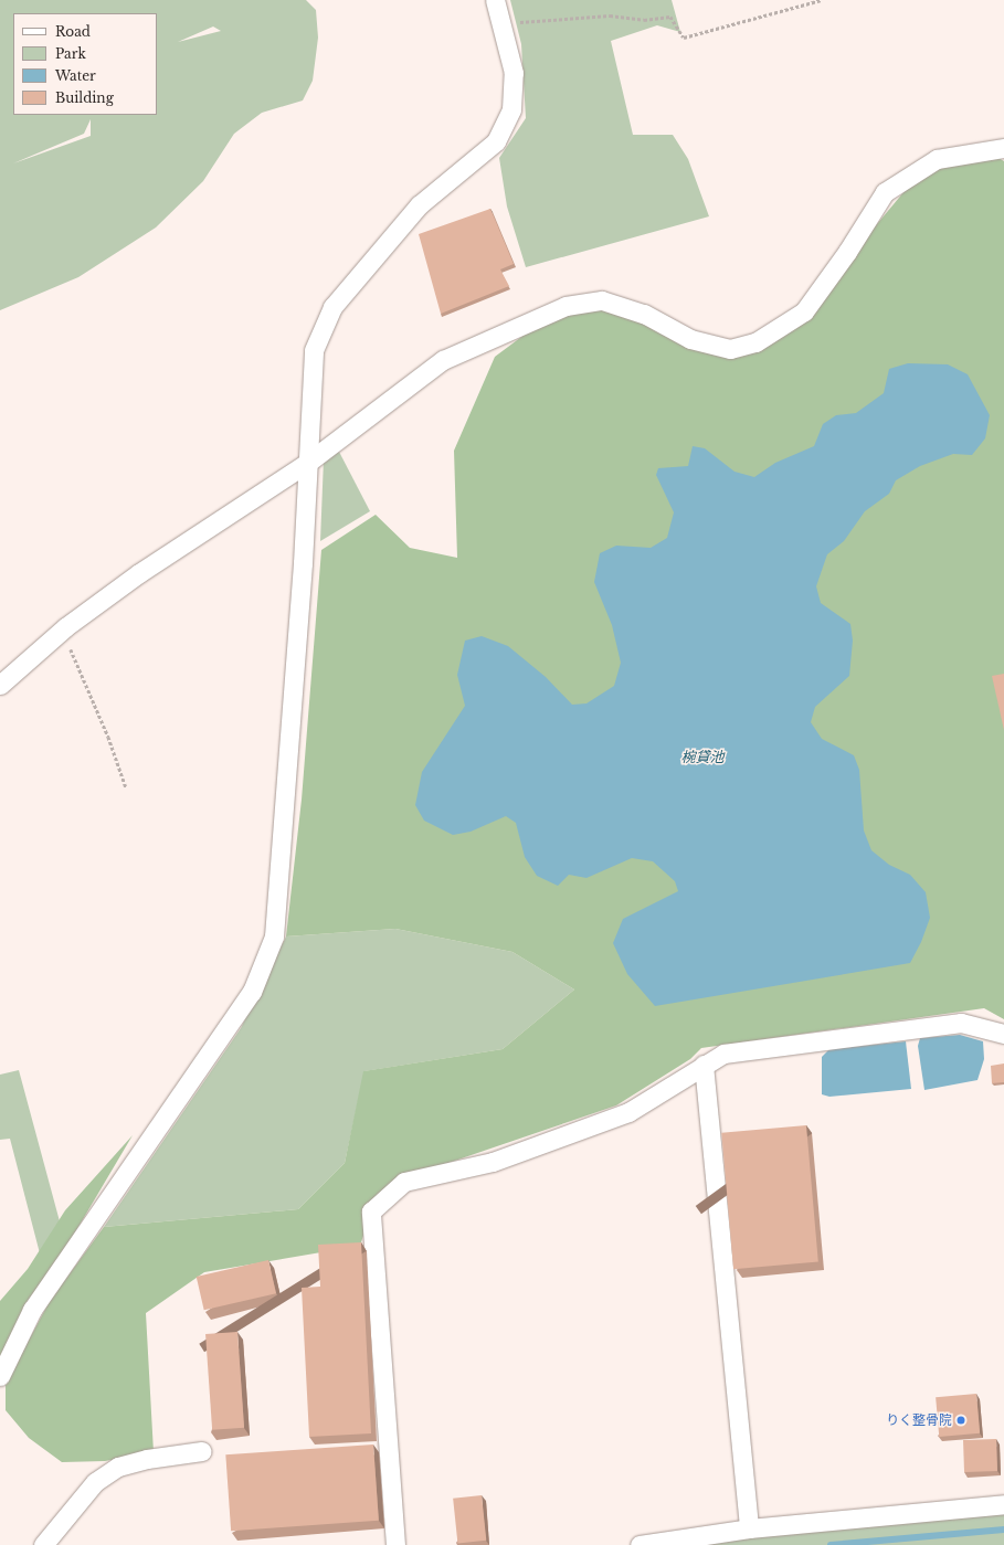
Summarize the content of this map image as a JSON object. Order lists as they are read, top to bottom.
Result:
{
  "water": ["椀貸池"],
  "places": ["りく整骨院"],
  "legend": [
    "Road",
    "Park",
    "Water",
    "Building"
  ]
}
